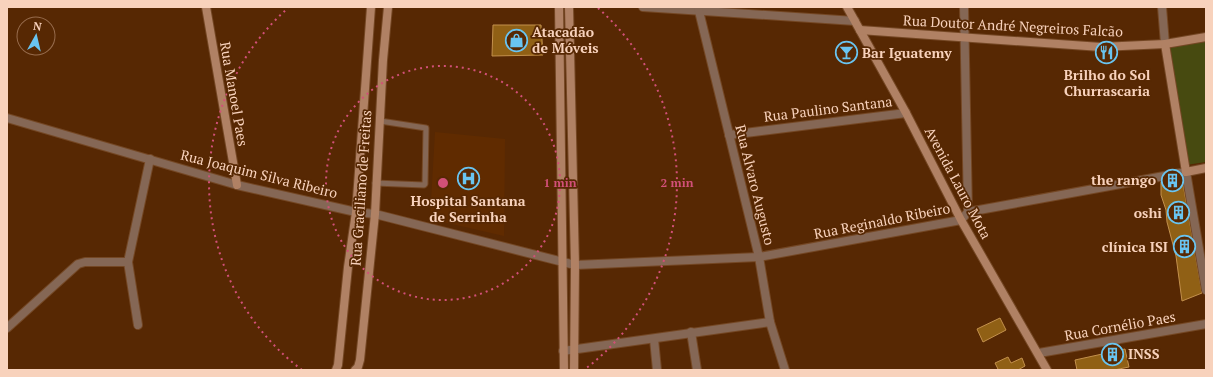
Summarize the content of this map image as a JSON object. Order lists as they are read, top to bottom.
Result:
{
  "streets": {
    "street": [
      "Rua Doutor André Negreiros Falcão",
      "Rua Manoel Paes",
      "Rua Paulino Santana",
      "Rua Joaquim Silva Ribeiro",
      "Avenida Lauro Mota",
      "Rua Alvaro Augusto",
      "Rua Graciliano de Freitas",
      "Rua Reginaldo Ribeiro",
      "Rua Cornélio Paes"
    ]
  },
  "crossings": [
    ["Rua Doutor André Negreiros Falcão", "Avenida Lauro Mota"],
    ["Rua Manoel Paes", "Rua Joaquim Silva Ribeiro"],
    ["Rua Paulino Santana", "Avenida Lauro Mota"],
    ["Rua Paulino Santana", "Rua Alvaro Augusto"],
    ["Rua Joaquim Silva Ribeiro", "Rua Graciliano de Freitas"],
    ["Rua Joaquim Silva Ribeiro", "Rua Reginaldo Ribeiro"],
    ["Avenida Lauro Mota", "Rua Reginaldo Ribeiro"],
    ["Avenida Lauro Mota", "Rua Cornélio Paes"],
    ["Rua Alvaro Augusto", "Rua Reginaldo Ribeiro"]
  ],
  "places": {
    "shop": ["Atacadão de Móveis"],
    "bar": ["Bar Iguatemy"],
    "restaurant": ["Brilho do Sol Churrascaria"],
    "hospital": ["Hospital Santana de Serrinha"],
    "building": [
      "the rango",
      "oshi",
      "clínica ISI",
      "INSS"
    ]
  },
  "north": "top",
  "rings": ["1 min", "2 min"]
}
